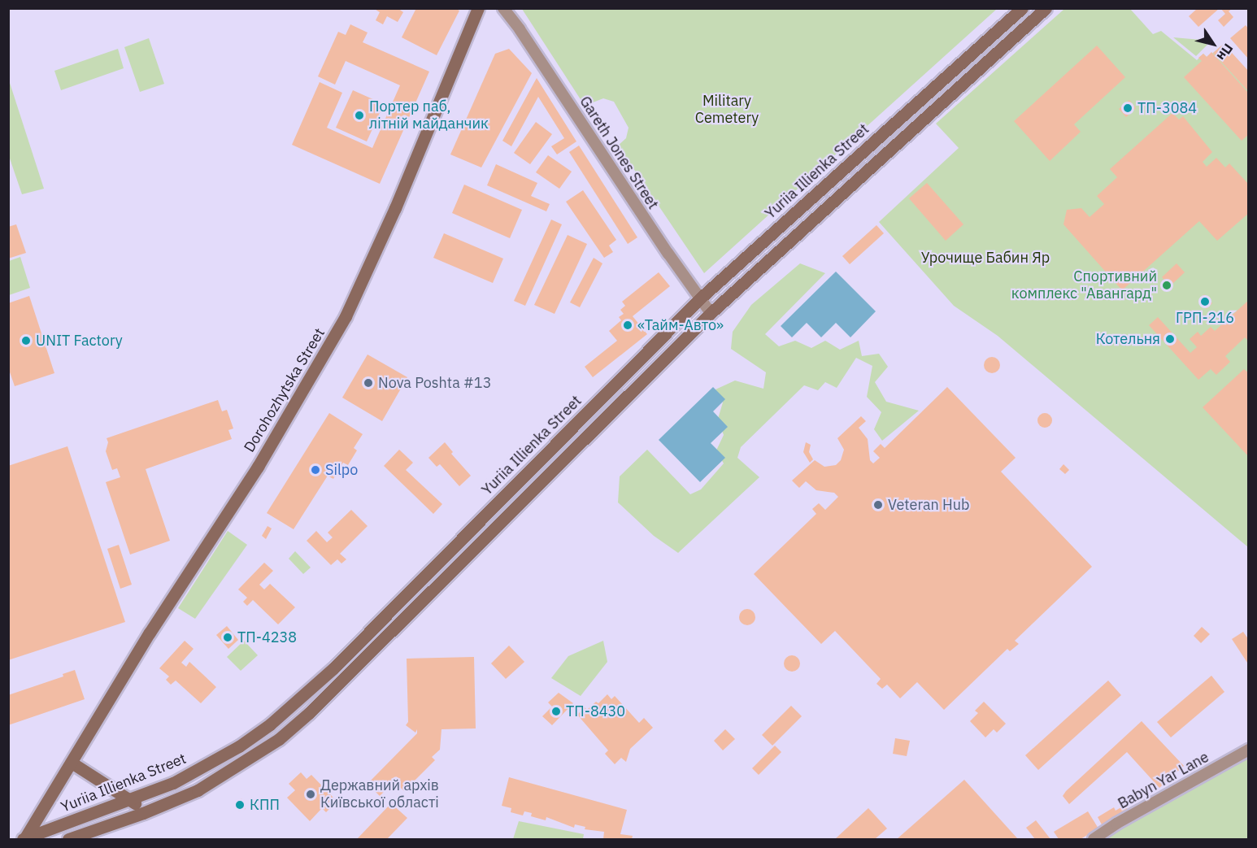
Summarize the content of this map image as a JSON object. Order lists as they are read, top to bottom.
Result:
{
  "streets": {
    "main road": ["Yuriia Illienka Street", "Dorohozhytska Street"],
    "street": ["Gareth Jones Street", "Babyn Yar Lane"]
  },
  "crossings": [
    ["Gareth Jones Street", "Yuriia Illienka Street"],
    ["Yuriia Illienka Street", "Dorohozhytska Street"]
  ],
  "parks": ["Military Cemetery", "Урочище Бабин Яр"],
  "places": [
    "ТП-3084",
    "Портер паб, літній майданчик",
    "Спортивний комплекс \"Авангард\"",
    "ГРП-216",
    "«Тайм-Авто»",
    "Котельня",
    "UNIT Factory",
    "Nova Poshta #13",
    "Silpo",
    "Veteran Hub",
    "ТП-4238",
    "ТП-8430",
    "Державний архів Київської області",
    "КПП"
  ],
  "north": "bottom right"
}
